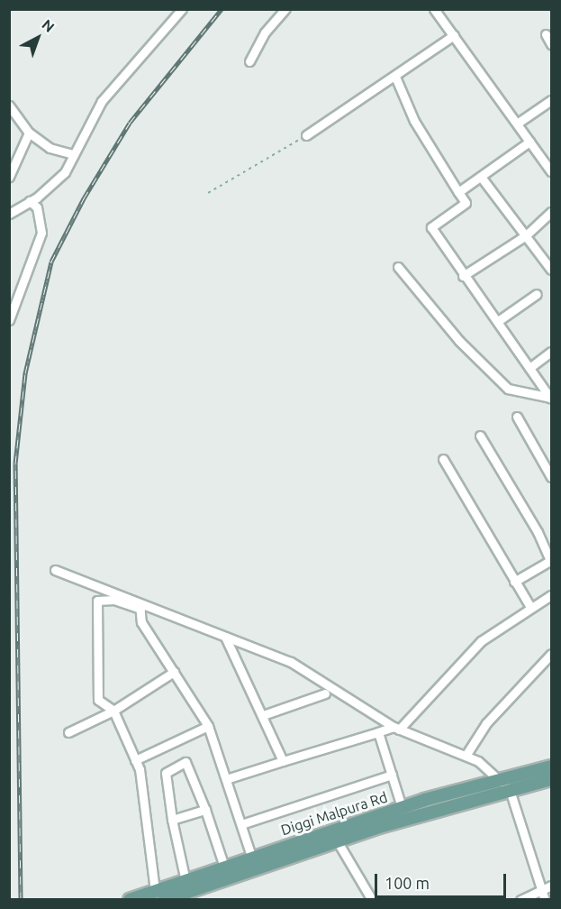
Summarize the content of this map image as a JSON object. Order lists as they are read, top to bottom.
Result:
{
  "streets": {
    "main road": ["Diggi Malpura Rd"]
  },
  "scale_bar": "100 m",
  "north": "top right"
}
